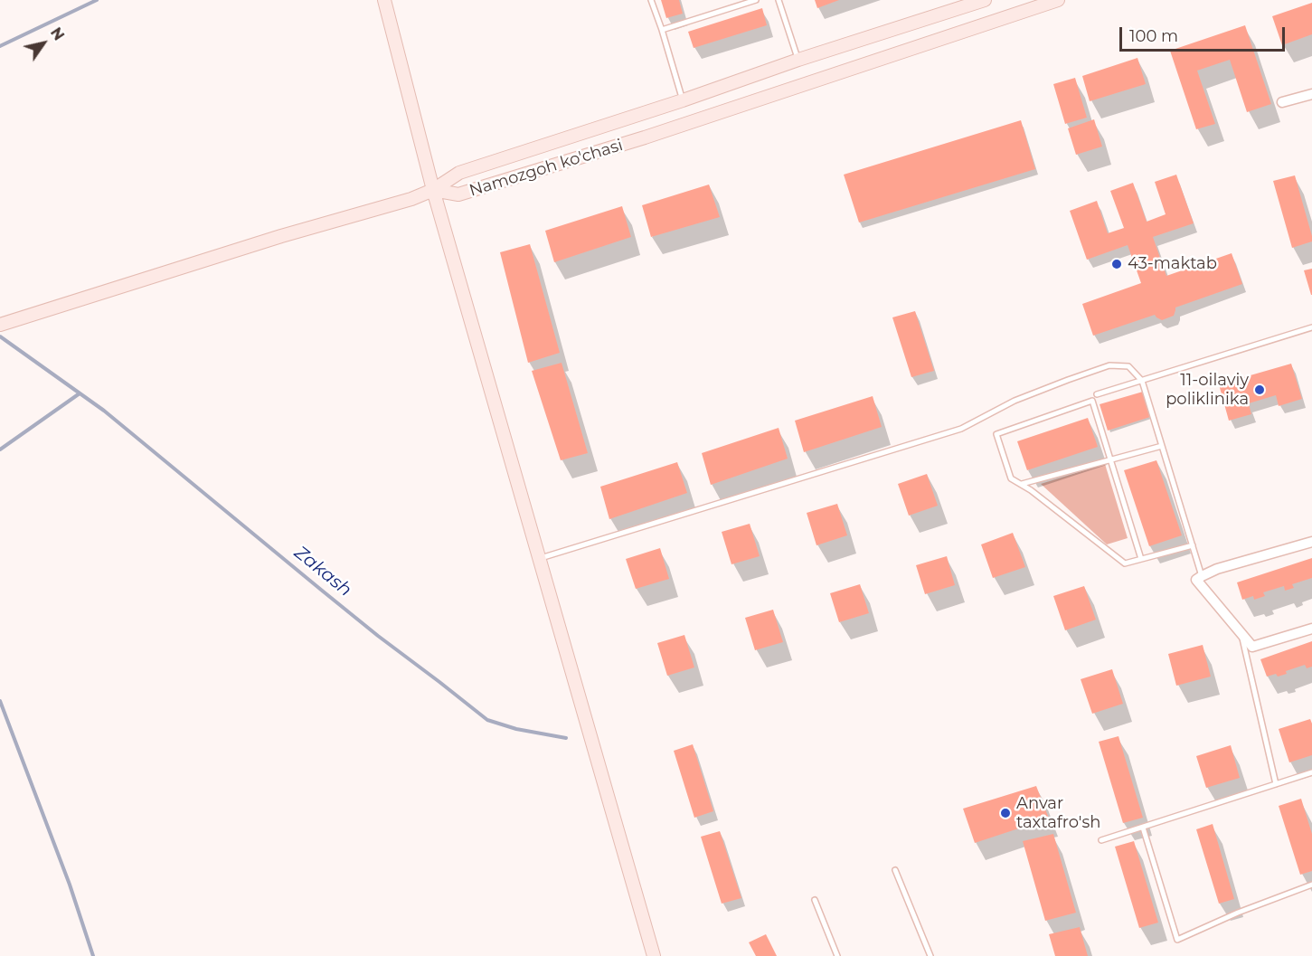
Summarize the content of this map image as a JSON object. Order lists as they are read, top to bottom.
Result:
{
  "streets": {
    "main road": ["Namozgoh ko'chasi"]
  },
  "water": ["Zakash"],
  "places": ["43-maktab", "11-oilaviy poliklinika", "Anvar taxtafro'sh"],
  "scale_bar": "100 m",
  "north": "top right"
}
